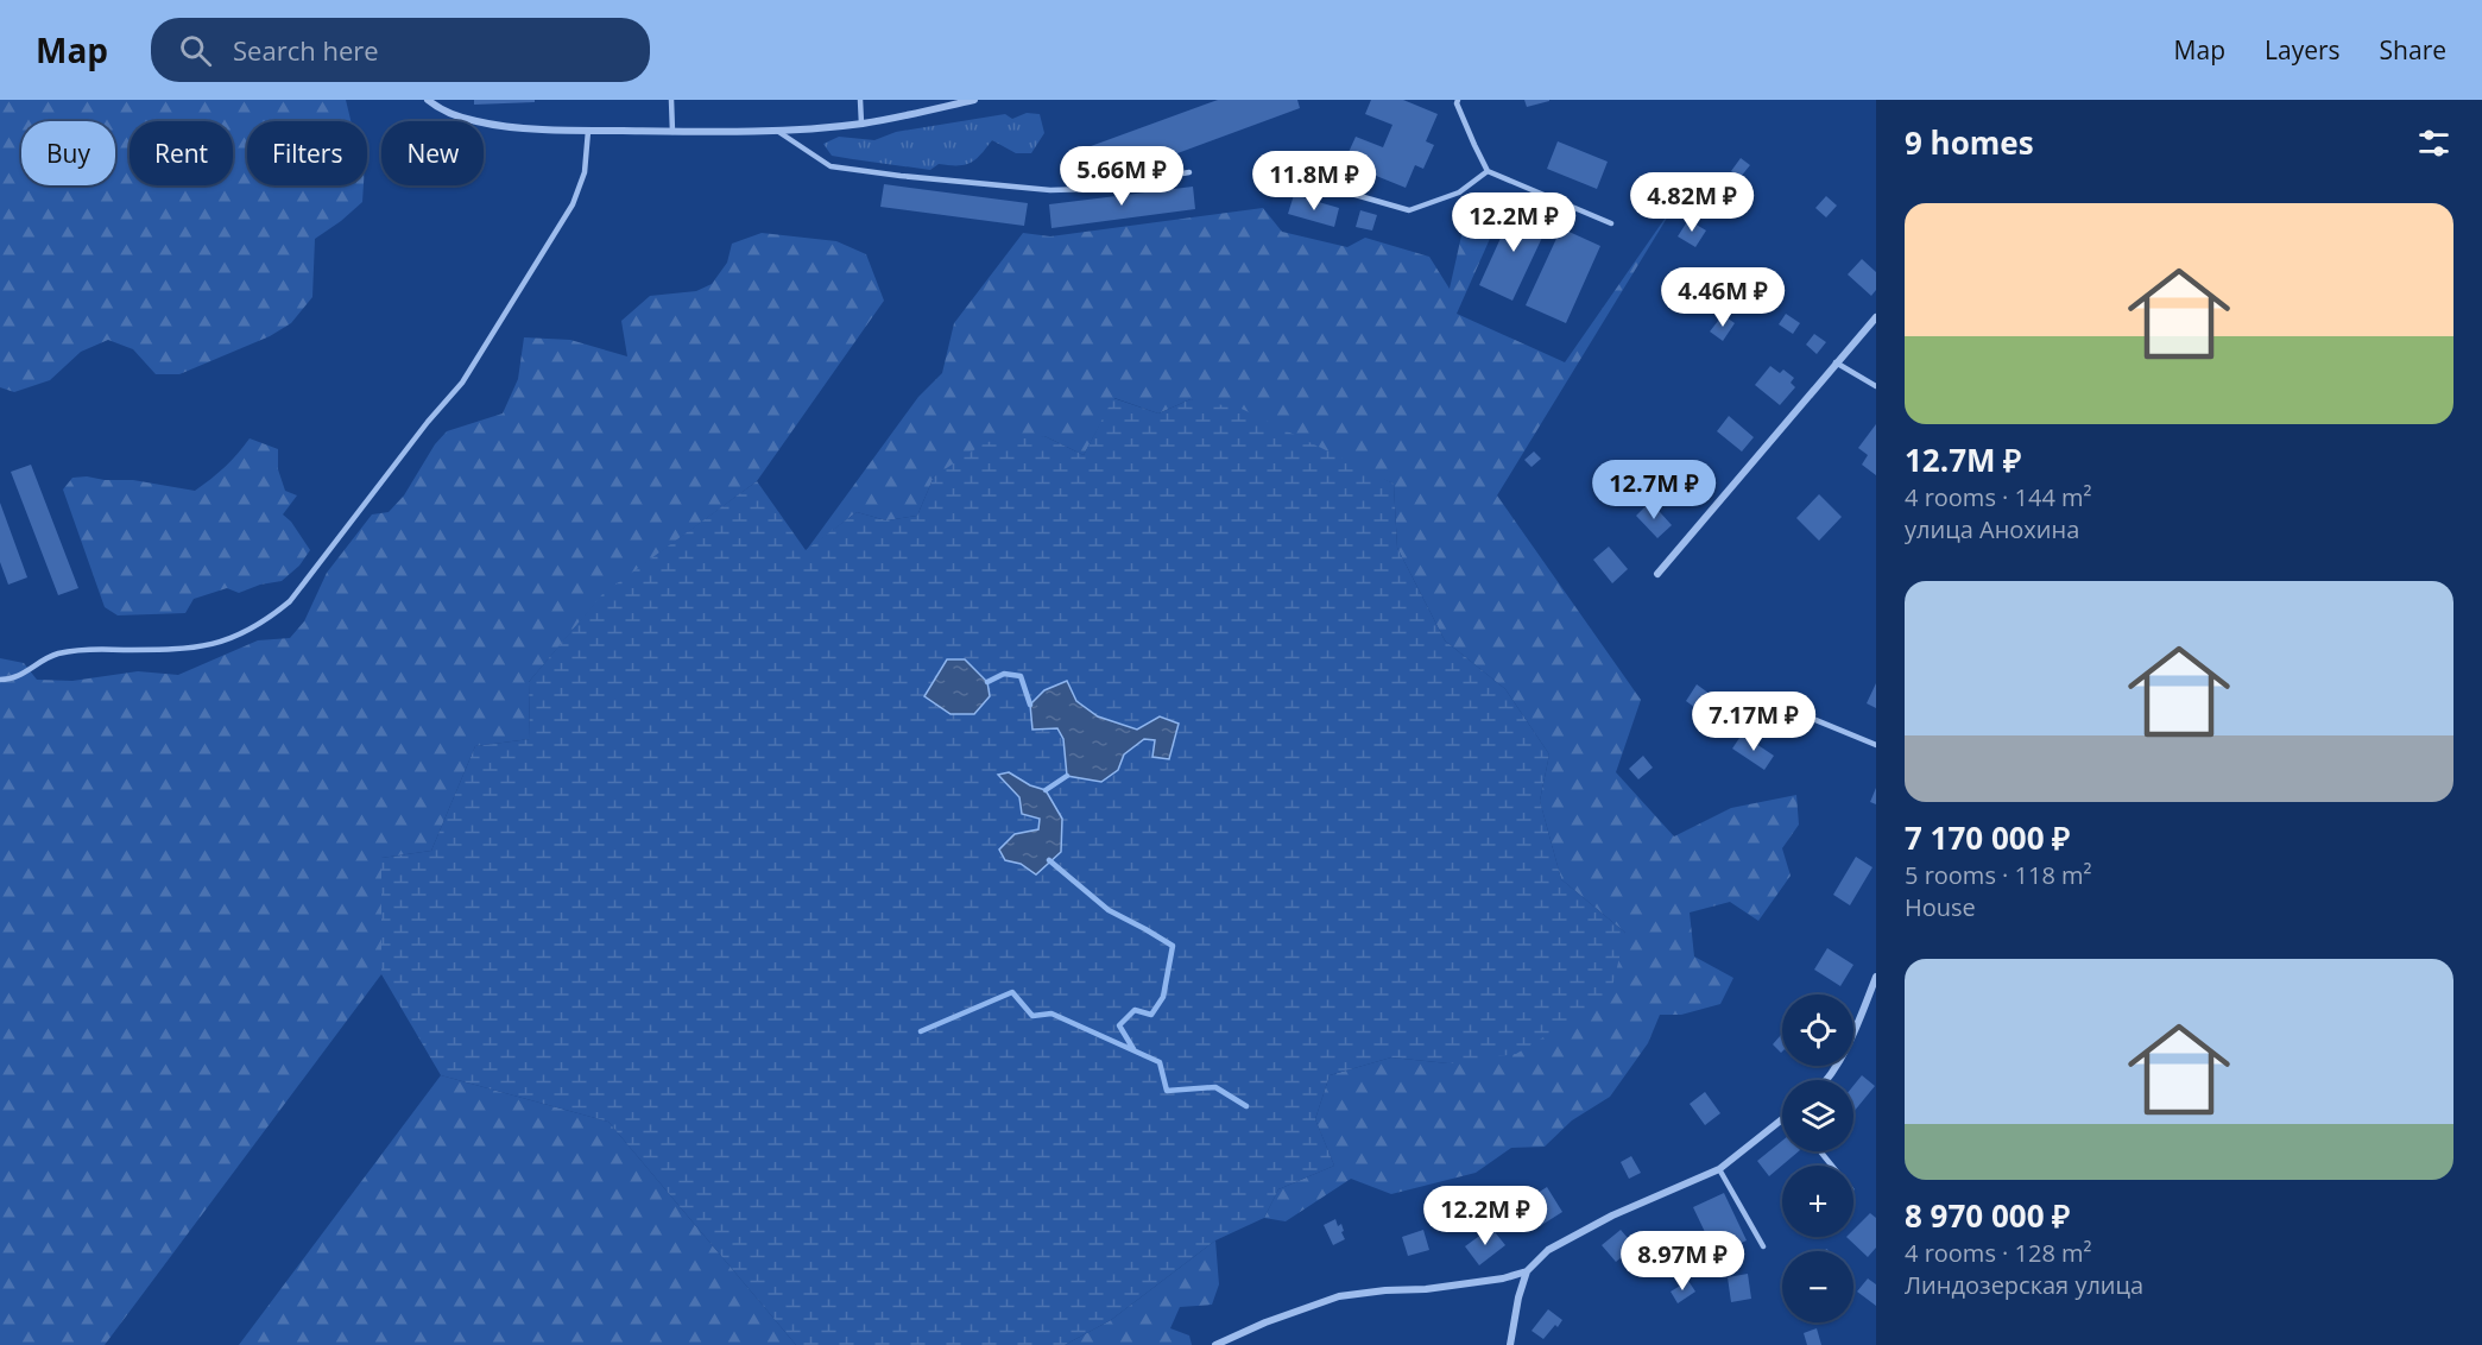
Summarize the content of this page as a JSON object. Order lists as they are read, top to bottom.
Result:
{
  "page": {
    "header": "Map",
    "search": "Search here",
    "nav": ["Map", "Layers", "Share"],
    "heading": "9 homes",
    "chip": [
      "Buy",
      "Rent",
      "Filters",
      "New"
    ],
    "price": [
      "5.66M ₽",
      "11.8M ₽",
      "4.82M ₽",
      "12.2M ₽",
      "4.46M ₽",
      "12.7M ₽",
      "7.17M ₽",
      "12.2M ₽",
      "8.97M ₽"
    ],
    "list": [
      {
        "name": "12.7M ₽",
        "note": "4 rooms · 144 m² · улица Анохина"
      },
      {
        "name": "7 170 000 ₽",
        "note": "5 rooms · 118 m² · House"
      },
      {
        "name": "8 970 000 ₽",
        "note": "4 rooms · 128 m² · Линдозерская улица"
      }
    ],
    "map_buttons": ["+", "−"]
  }
}
